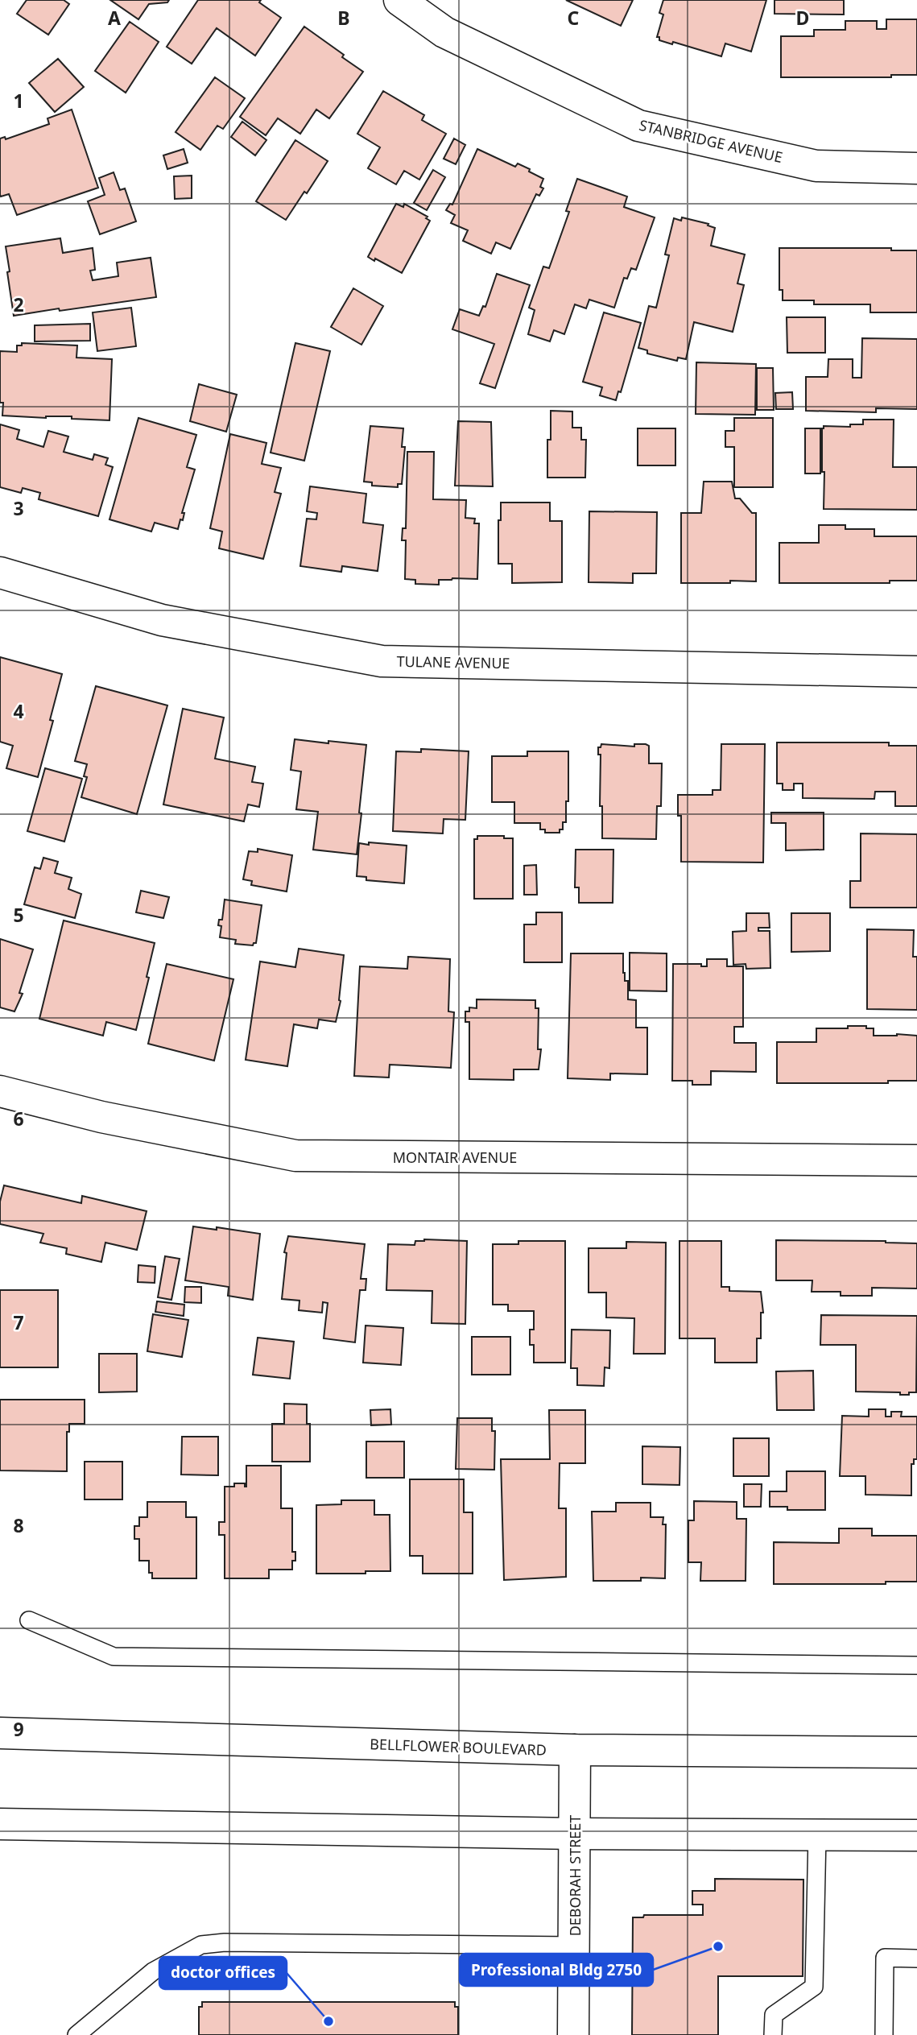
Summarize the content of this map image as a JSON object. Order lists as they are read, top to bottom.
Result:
{
  "streets": {
    "street": [
      "STANBRIDGE AVENUE",
      "TULANE AVENUE",
      "MONTAIR AVENUE",
      "BELLFLOWER BOULEVARD",
      "DEBORAH STREET"
    ]
  },
  "crossings": [
    ["BELLFLOWER BOULEVARD", "DEBORAH STREET"]
  ],
  "places": ["Professional Bldg 2750", "doctor offices"],
  "grid": {
    "columns": [
      "A",
      "B",
      "C",
      "D"
    ],
    "rows": [
      "1",
      "2",
      "3",
      "4",
      "5",
      "6",
      "7",
      "8",
      "9"
    ]
  }
}
